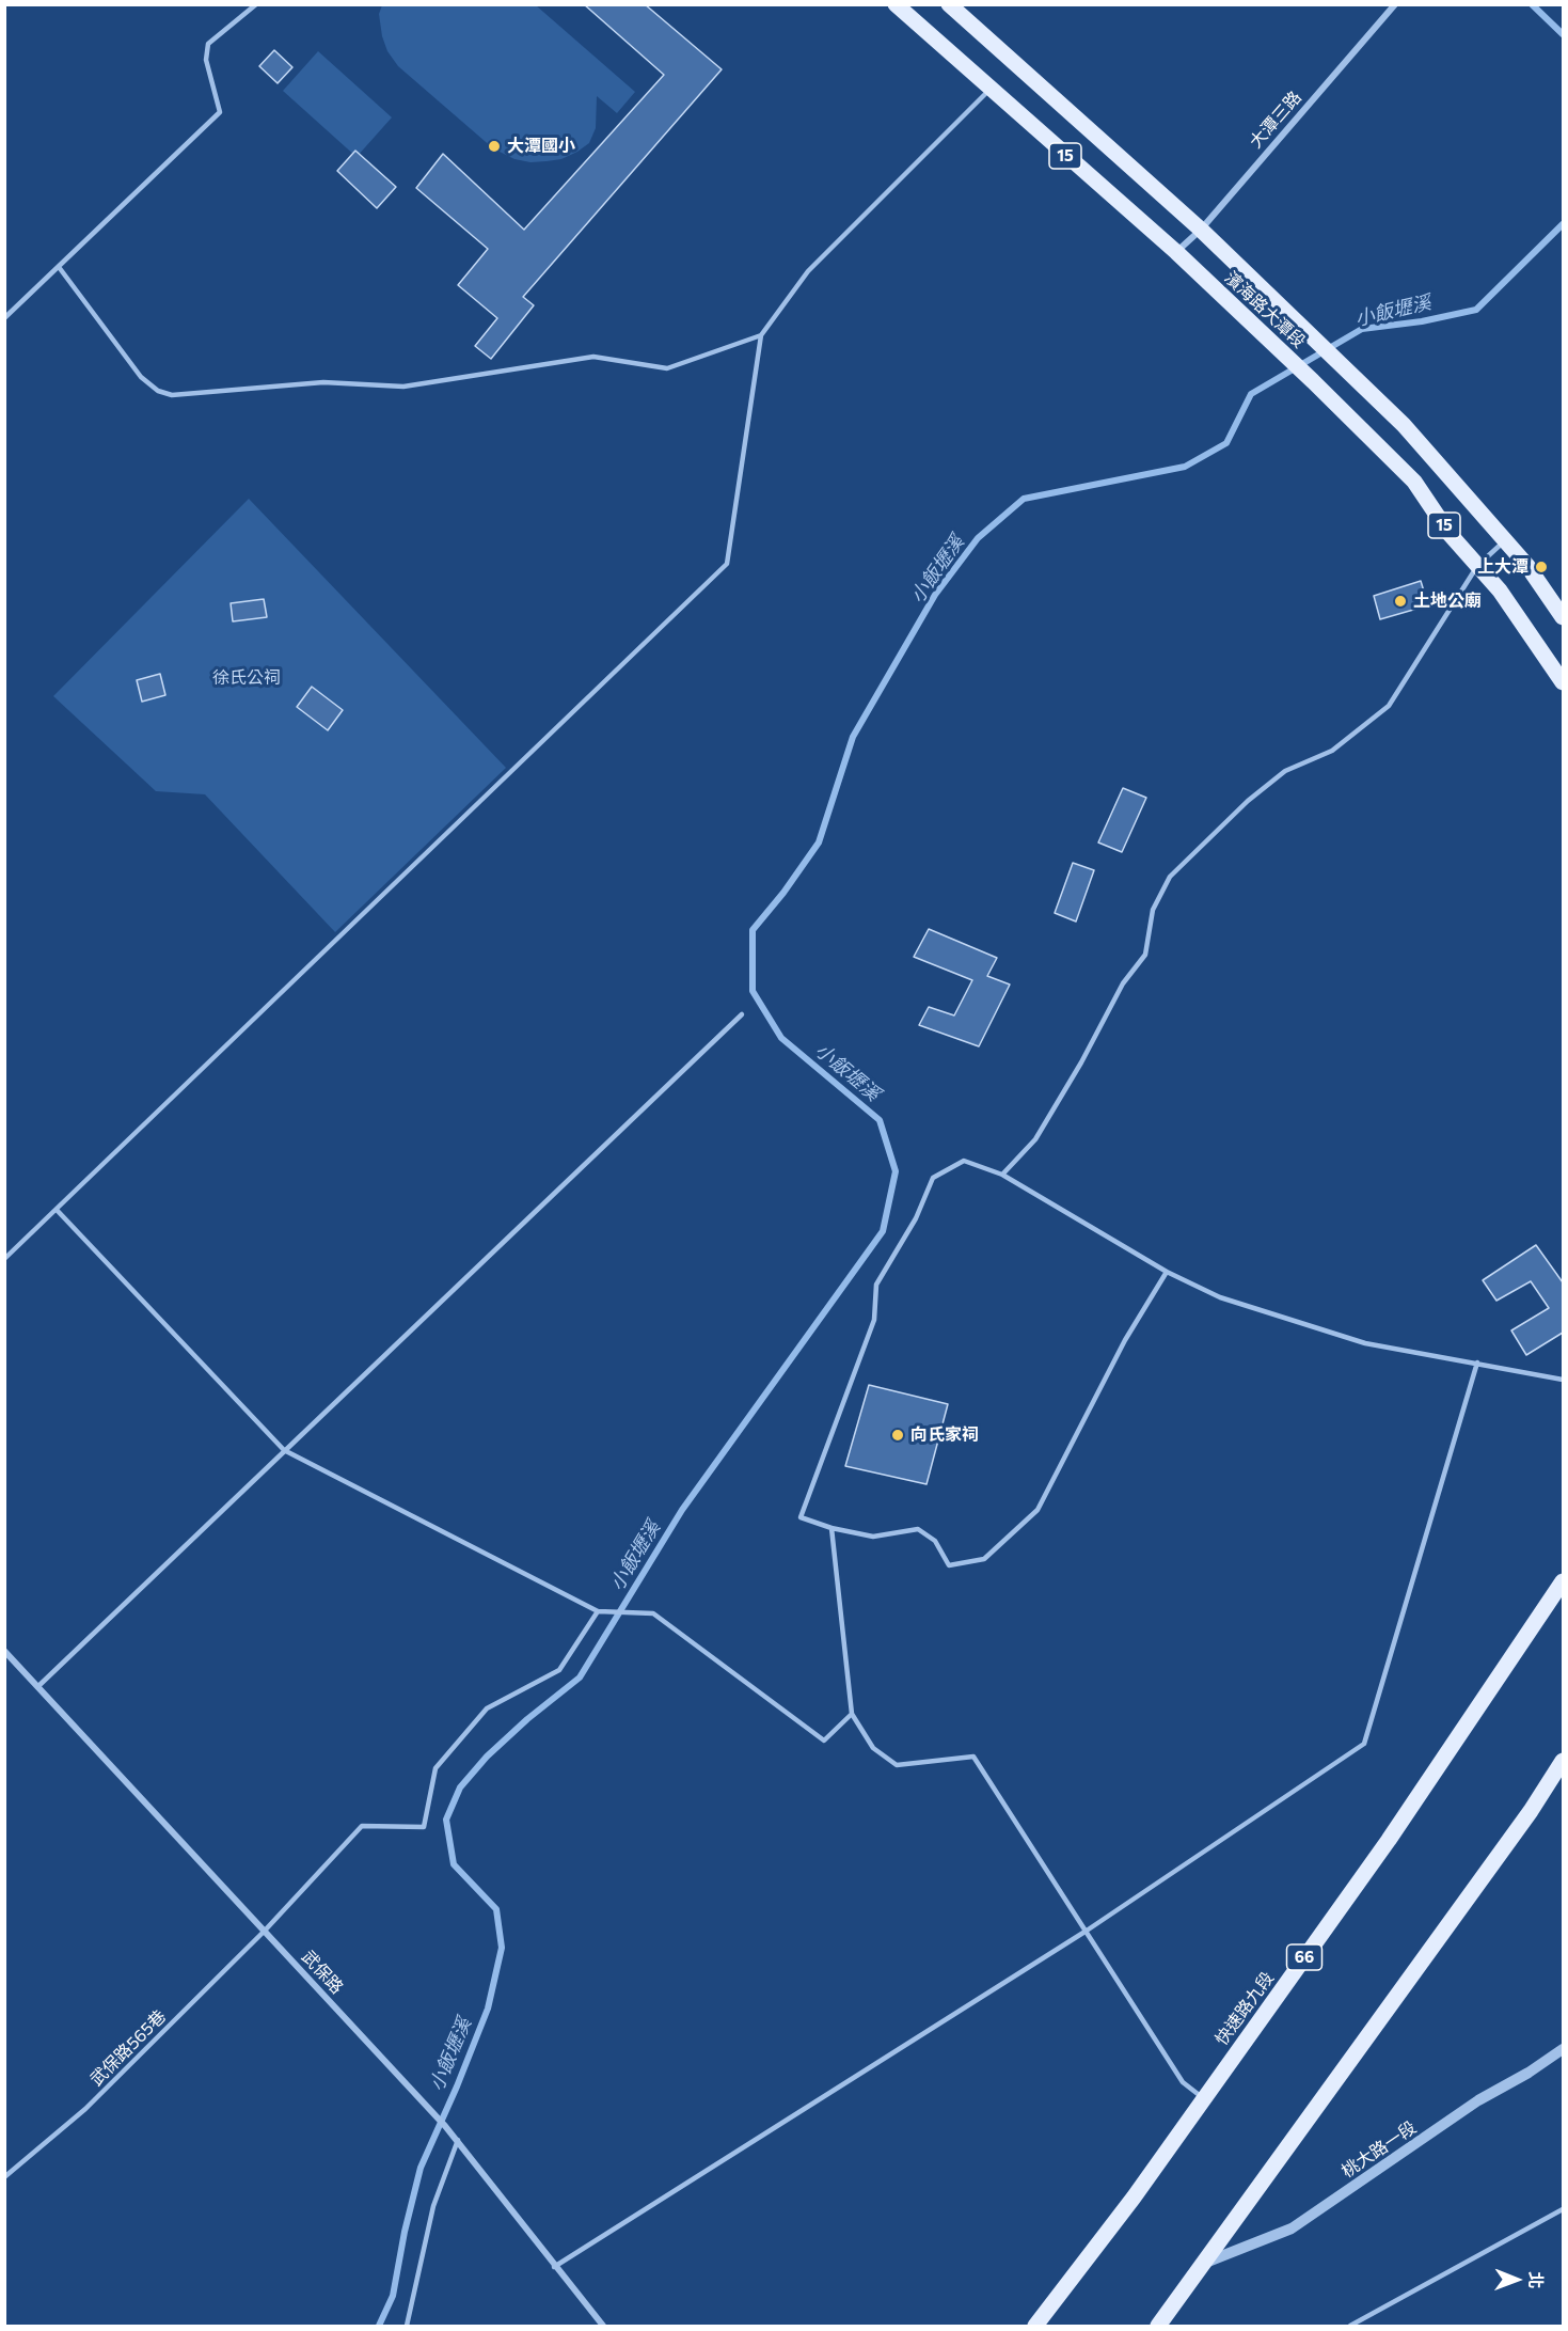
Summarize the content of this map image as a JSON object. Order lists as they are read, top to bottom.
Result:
{
  "streets": {
    "main road": [
      "15",
      "濱海路大潭段",
      "66",
      "快速路九段"
    ],
    "street": ["大潭三路", "武保路", "桃大路一段"],
    "lane": ["武保路565巷"]
  },
  "crossings": [
    ["大潭三路", "濱海路大潭段"],
    ["武保路", "武保路565巷"]
  ],
  "water": ["小飯壢溪"],
  "parks": ["徐氏公祠"],
  "places": [
    "大潭國小",
    "上大潭",
    "土地公廟",
    "向氏家祠"
  ],
  "north": "right"
}
